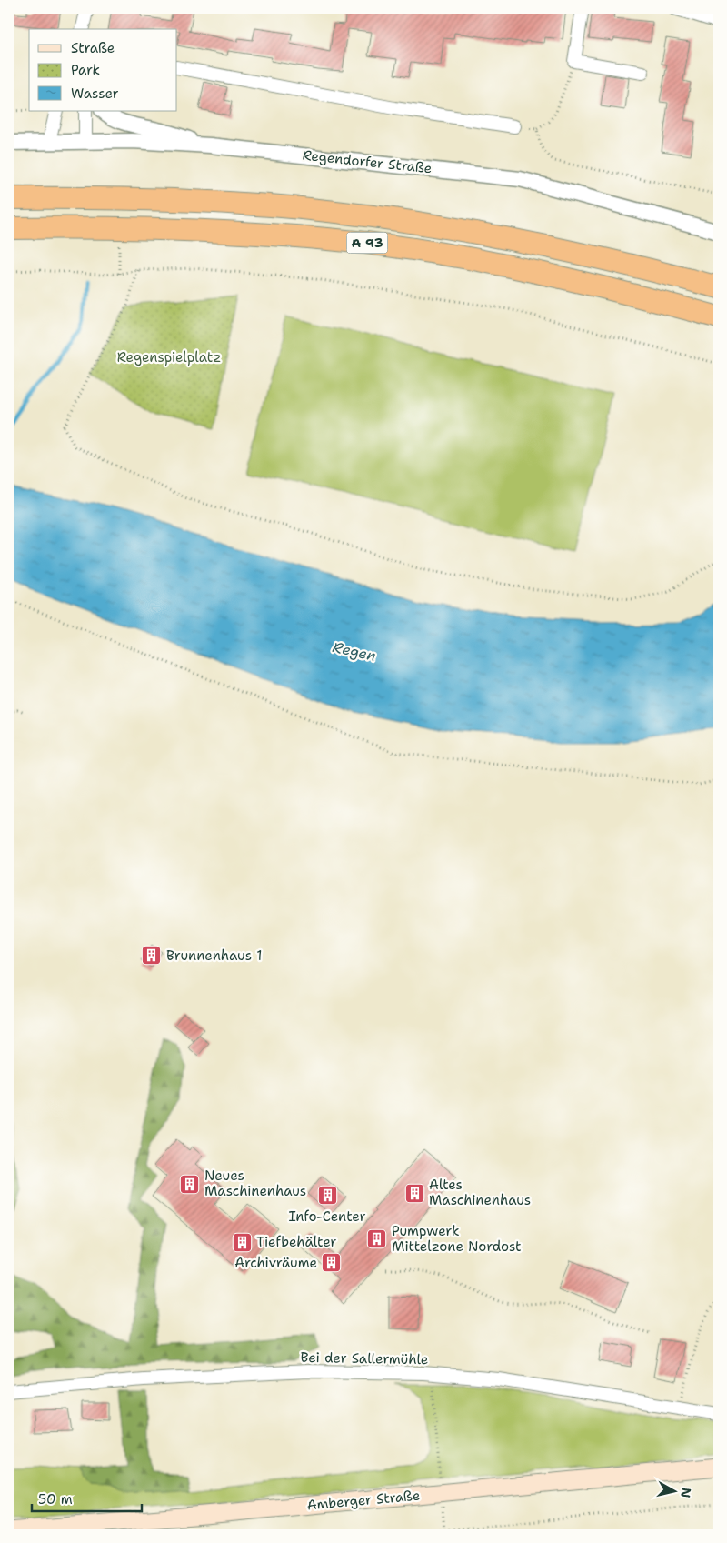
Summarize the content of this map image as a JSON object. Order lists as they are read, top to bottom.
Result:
{
  "streets": {
    "highway": ["A 93"],
    "main road": ["Amberger Straße"],
    "street": ["Regendorfer Straße", "Bei der Sallermühle"]
  },
  "water": ["Regen"],
  "parks": ["Regenspielplatz"],
  "places": {
    "building": [
      "Brunnenhaus 1",
      "Neues Maschinenhaus",
      "Altes Maschinenhaus",
      "Info-Center",
      "Pumpwerk Mittelzone Nordost",
      "Tiefbehälter",
      "Archivräume"
    ]
  },
  "legend": ["Straße", "Park", "Wasser"],
  "scale_bar": "50 m",
  "north": "right"
}
